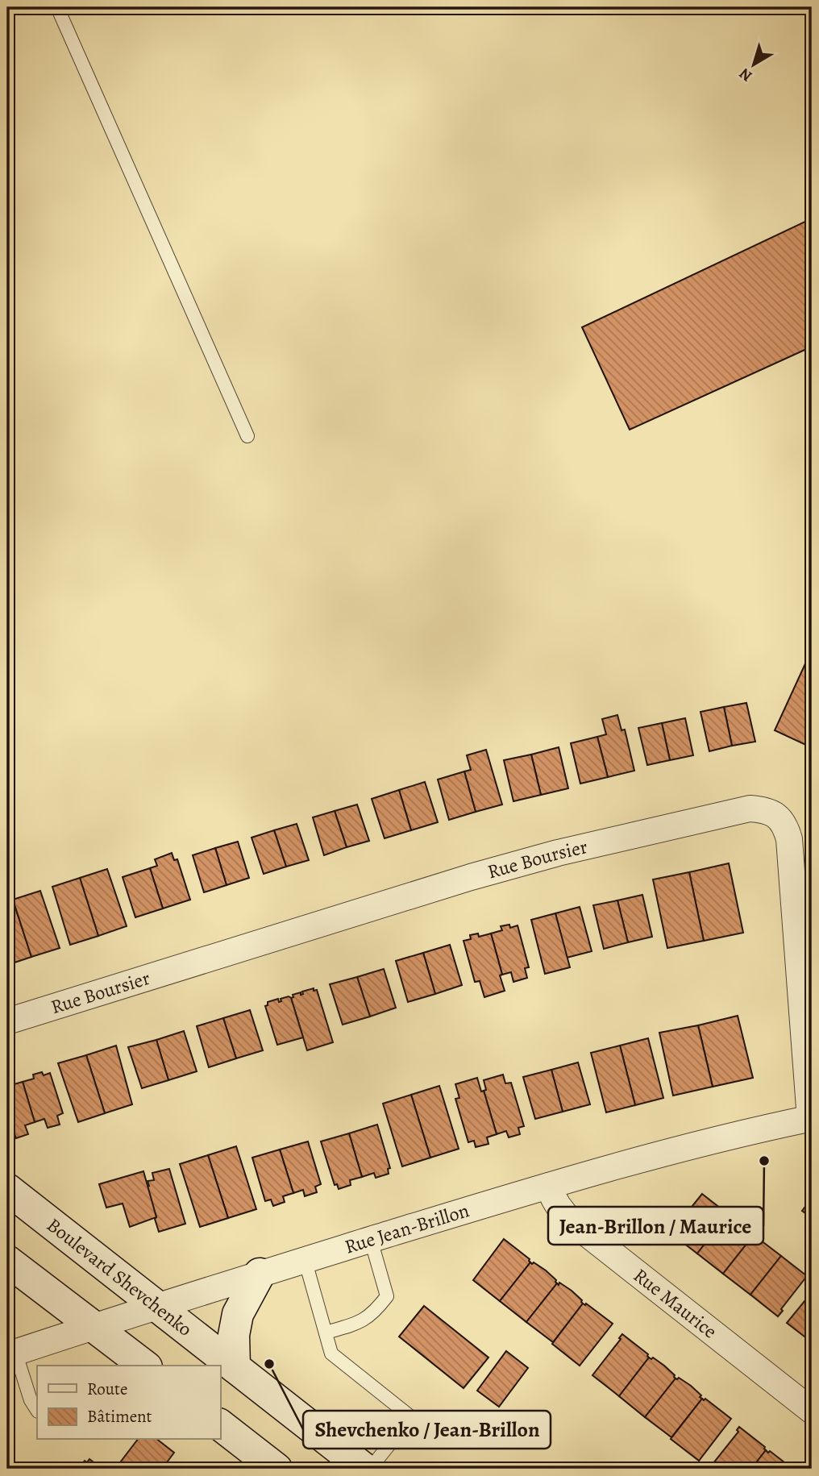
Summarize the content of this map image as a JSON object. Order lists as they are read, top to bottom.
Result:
{
  "streets": {
    "street": [
      "Rue Boursier",
      "Rue Jean-Brillon",
      "Boulevard Shevchenko",
      "Rue Maurice"
    ]
  },
  "crossings": [
    ["Rue Boursier", "Rue Jean-Brillon"],
    ["Rue Jean-Brillon", "Boulevard Shevchenko"],
    ["Rue Jean-Brillon", "Rue Maurice"]
  ],
  "places": ["Jean-Brillon / Maurice", "Shevchenko / Jean-Brillon"],
  "legend": ["Route", "Bâtiment"],
  "north": "bottom left"
}
